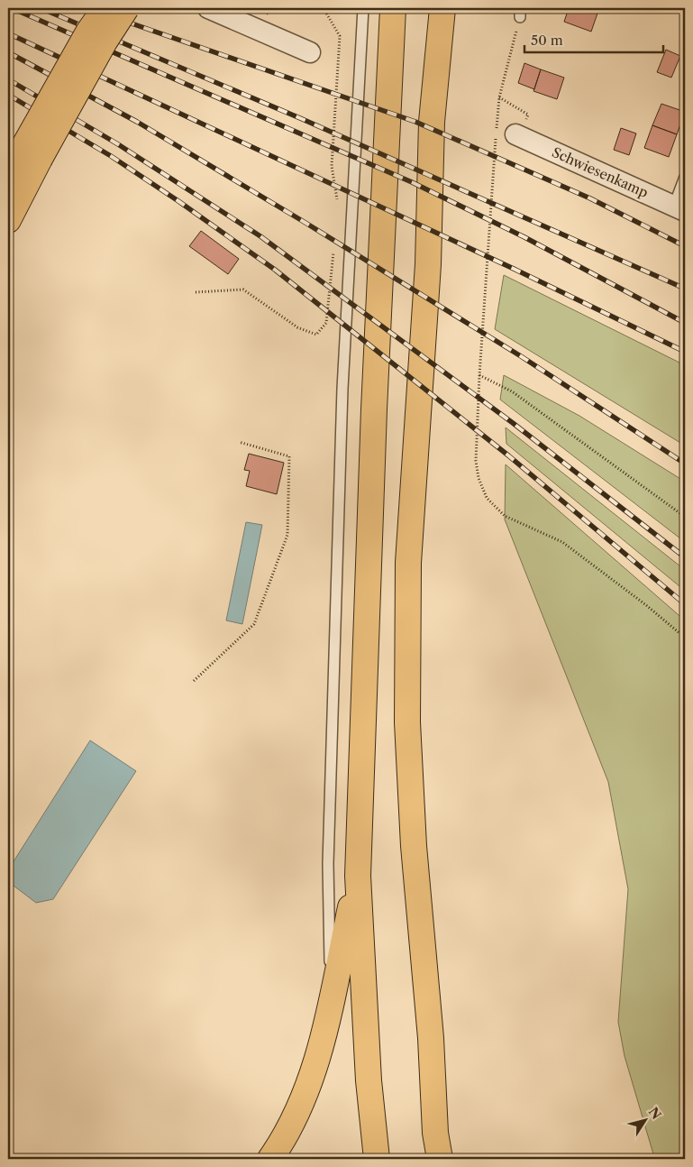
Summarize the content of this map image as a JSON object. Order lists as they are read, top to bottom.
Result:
{
  "streets": {
    "street": ["Schwiesenkamp"]
  },
  "scale_bar": "50 m",
  "north": "top right"
}
